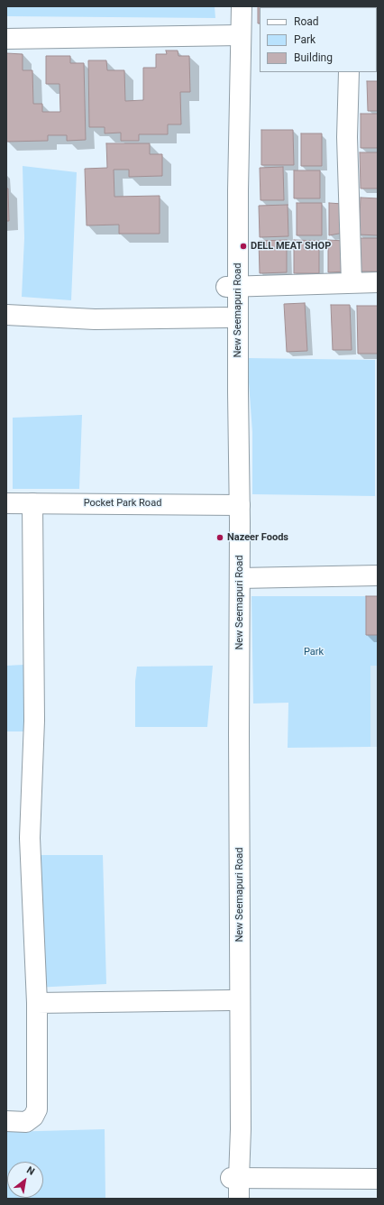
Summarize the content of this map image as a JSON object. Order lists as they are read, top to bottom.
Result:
{
  "streets": {
    "main road": ["New Seemapuri Road", "Pocket Park Road"]
  },
  "crossings": [
    ["New Seemapuri Road", "Pocket Park Road"]
  ],
  "parks": ["Park"],
  "places": ["DELL MEAT SHOP", "Nazeer Foods"],
  "legend": ["Road", "Park", "Building"],
  "north": "top right"
}
